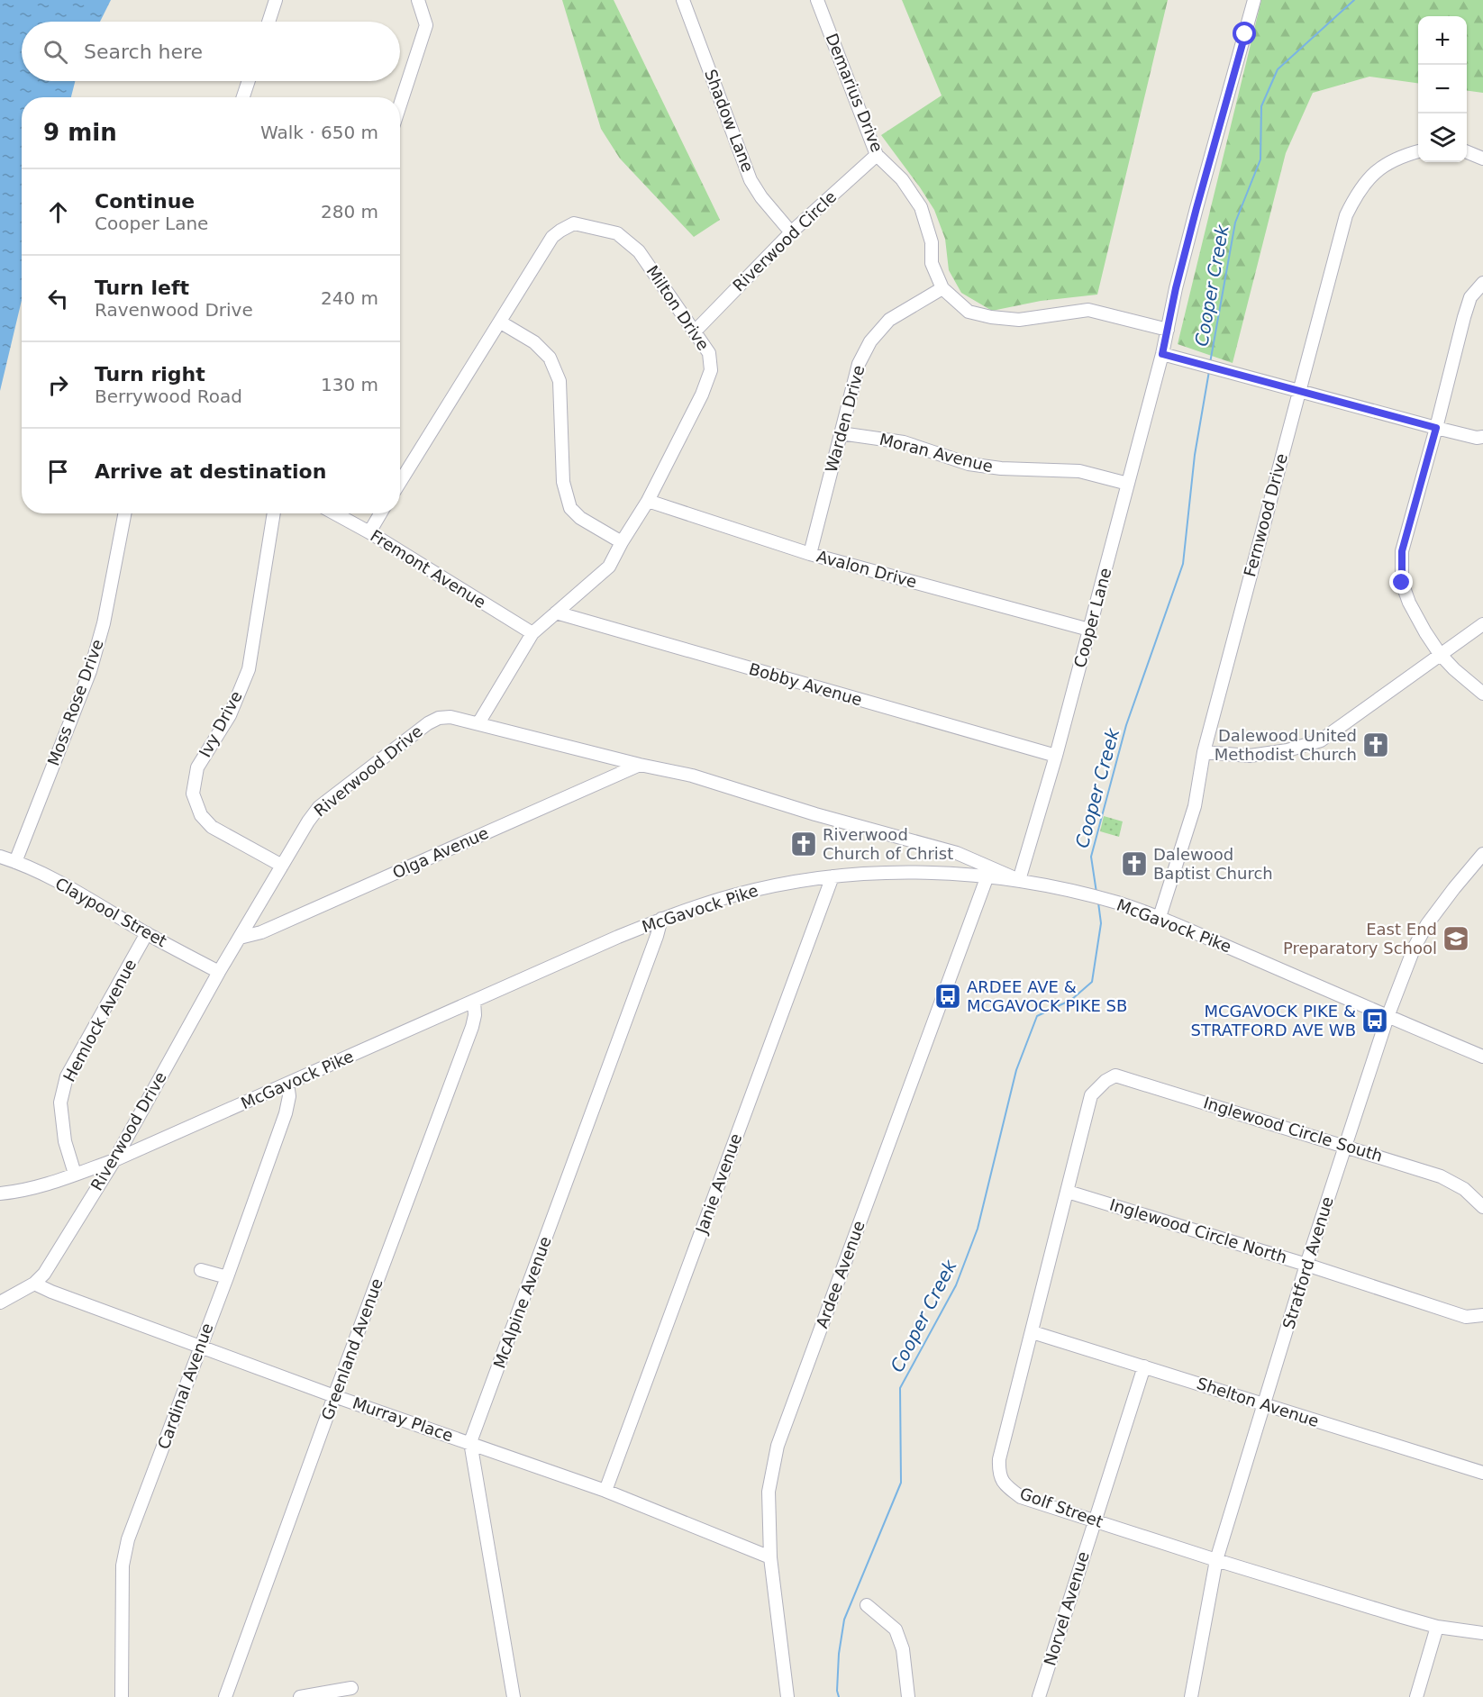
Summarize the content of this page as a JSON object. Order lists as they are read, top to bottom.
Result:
{
  "streets": {
    "street": [
      "Demarius Drive",
      "Shadow Lane",
      "Riverwood Circle",
      "Milton Drive",
      "Warden Drive",
      "Moran Avenue",
      "Fernwood Drive",
      "Fremont Avenue",
      "Avalon Drive",
      "Cooper Lane",
      "Bobby Avenue",
      "Moss Rose Drive",
      "Ivy Drive",
      "Riverwood Drive",
      "Olga Avenue",
      "McGavock Pike",
      "Claypool Street",
      "Hemlock Avenue",
      "Inglewood Circle South",
      "Janie Avenue",
      "Inglewood Circle North",
      "Stratford Avenue",
      "Ardee Avenue",
      "McAlpine Avenue",
      "Greenland Avenue",
      "Cardinal Avenue",
      "Shelton Avenue",
      "Murray Place",
      "Golf Street",
      "Norvel Avenue"
    ]
  },
  "crossings": [
    ["Demarius Drive", "Riverwood Circle"],
    ["Demarius Drive", "Warden Drive"],
    ["Demarius Drive", "Cooper Lane"],
    ["Shadow Lane", "Riverwood Circle"],
    ["Riverwood Circle", "Milton Drive"],
    ["Milton Drive", "Fremont Avenue"],
    ["Milton Drive", "Avalon Drive"],
    ["Milton Drive", "Bobby Avenue"],
    ["Milton Drive", "Riverwood Drive"],
    ["Warden Drive", "Moran Avenue"],
    ["Warden Drive", "Avalon Drive"],
    ["Moran Avenue", "Cooper Lane"],
    ["Fernwood Drive", "McGavock Pike"],
    ["Avalon Drive", "Cooper Lane"],
    ["Cooper Lane", "Bobby Avenue"],
    ["Cooper Lane", "Riverwood Drive"],
    ["Cooper Lane", "McGavock Pike"],
    ["Moss Rose Drive", "Claypool Street"],
    ["Ivy Drive", "Riverwood Drive"],
    ["Riverwood Drive", "Olga Avenue"],
    ["Riverwood Drive", "McGavock Pike"],
    ["Riverwood Drive", "Claypool Street"],
    ["Riverwood Drive", "Ardee Avenue"],
    ["Riverwood Drive", "Murray Place"],
    ["McGavock Pike", "Hemlock Avenue"],
    ["McGavock Pike", "Janie Avenue"],
    ["McGavock Pike", "Stratford Avenue"],
    ["McGavock Pike", "Ardee Avenue"],
    ["McGavock Pike", "McAlpine Avenue"],
    ["McGavock Pike", "Greenland Avenue"],
    ["McGavock Pike", "Cardinal Avenue"],
    ["Claypool Street", "Hemlock Avenue"],
    ["Inglewood Circle South", "Stratford Avenue"],
    ["Inglewood Circle South", "Golf Street"],
    ["Janie Avenue", "Murray Place"],
    ["Inglewood Circle North", "Stratford Avenue"],
    ["Inglewood Circle North", "Golf Street"],
    ["Stratford Avenue", "Shelton Avenue"],
    ["Stratford Avenue", "Golf Street"],
    ["Ardee Avenue", "Murray Place"],
    ["McAlpine Avenue", "Murray Place"],
    ["Greenland Avenue", "Murray Place"],
    ["Cardinal Avenue", "Murray Place"],
    ["Shelton Avenue", "Golf Street"],
    ["Shelton Avenue", "Norvel Avenue"],
    ["Golf Street", "Norvel Avenue"]
  ],
  "water": ["Cooper Creek"],
  "places": {
    "church": ["Dalewood United Methodist Church", "Riverwood Church of Christ", "Dalewood Baptist Church"],
    "school or university": ["East End Preparatory School"],
    "bus stop": ["ARDEE AVE & MCGAVOCK PIKE SB", "MCGAVOCK PIKE & STRATFORD AVE WB"]
  },
  "page": {
    "map_buttons": ["+", "−"],
    "search": "Search here",
    "heading": ["9 min", "Walk · 650 m"],
    "list": [
      ["Continue", "Cooper Lane", "280 m"],
      ["Turn left", "Ravenwood Drive", "240 m"],
      ["Turn right", "Berrywood Road", "130 m"],
      "Arrive at destination"
    ]
  }
}
